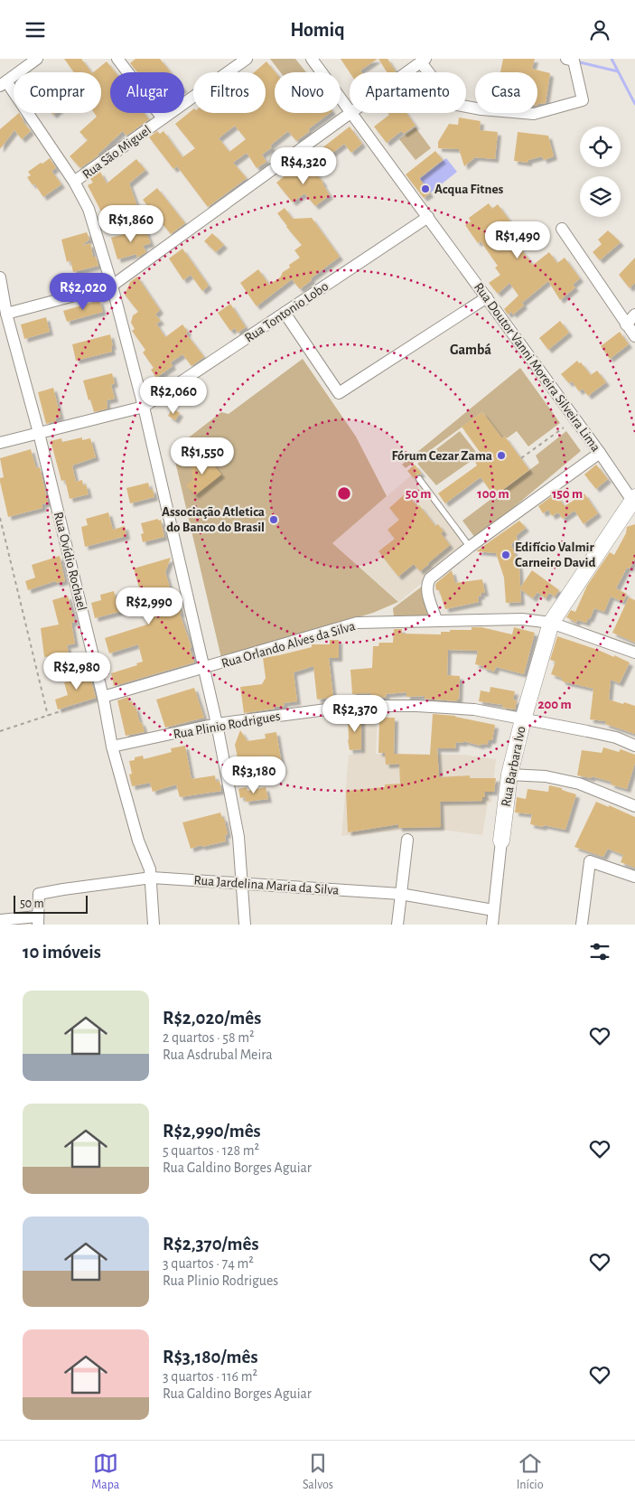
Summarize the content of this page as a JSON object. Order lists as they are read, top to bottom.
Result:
{
  "streets": {
    "street": [
      "Rua São Miguel",
      "Rua Tontonio Lobo",
      "Rua Doutor Vanni Moreira Silveira Lima",
      "Rua Ovídio Rochael",
      "Rua Orlando Alves da Silva",
      "Rua Plinio Rodrigues",
      "Rua Barbara Ivo",
      "Rua Jardelina Maria da Silva"
    ]
  },
  "crossings": [
    ["Rua Tontonio Lobo", "Rua Doutor Vanni Moreira Silveira Lima"],
    ["Rua Tontonio Lobo", "Rua Ovídio Rochael"],
    ["Rua Doutor Vanni Moreira Silveira Lima", "Rua Barbara Ivo"],
    ["Rua Ovídio Rochael", "Rua Orlando Alves da Silva"],
    ["Rua Ovídio Rochael", "Rua Plinio Rodrigues"],
    ["Rua Ovídio Rochael", "Rua Jardelina Maria da Silva"],
    ["Rua Orlando Alves da Silva", "Rua Barbara Ivo"],
    ["Rua Plinio Rodrigues", "Rua Barbara Ivo"],
    ["Rua Barbara Ivo", "Rua Jardelina Maria da Silva"]
  ],
  "districts": ["Gambá"],
  "places": [
    "Acqua Fitnes",
    "Fórum Cezar Zama",
    "Associação Atletica do Banco do Brasil",
    "Edifício Valmir Carneiro David"
  ],
  "scale_bar": "50 m",
  "page": {
    "header": "Homiq",
    "chip": [
      "Comprar",
      "Alugar",
      "Filtros",
      "Novo",
      "Apartamento",
      "Casa"
    ],
    "price": [
      "R$4,320",
      "R$1,860",
      "R$1,490",
      "R$2,020",
      "R$2,060",
      "R$1,550",
      "R$2,990",
      "R$2,980",
      "R$2,370",
      "R$3,180"
    ],
    "scale": "50 m",
    "heading": "10 imóveis",
    "list": [
      {
        "name": "R$2,020/mês",
        "note": "2 quartos · 58 m² · Rua Asdrubal Meira"
      },
      {
        "name": "R$2,990/mês",
        "note": "5 quartos · 128 m² · Rua Galdino Borges Aguiar"
      },
      {
        "name": "R$2,370/mês",
        "note": "3 quartos · 74 m² · Rua Plinio Rodrigues"
      },
      {
        "name": "R$3,180/mês",
        "note": "3 quartos · 116 m² · Rua Galdino Borges Aguiar"
      }
    ],
    "tabs": ["Mapa", "Salvos", "Início"]
  },
  "rings": [
    "50 m",
    "100 m",
    "150 m",
    "200 m"
  ]
}
